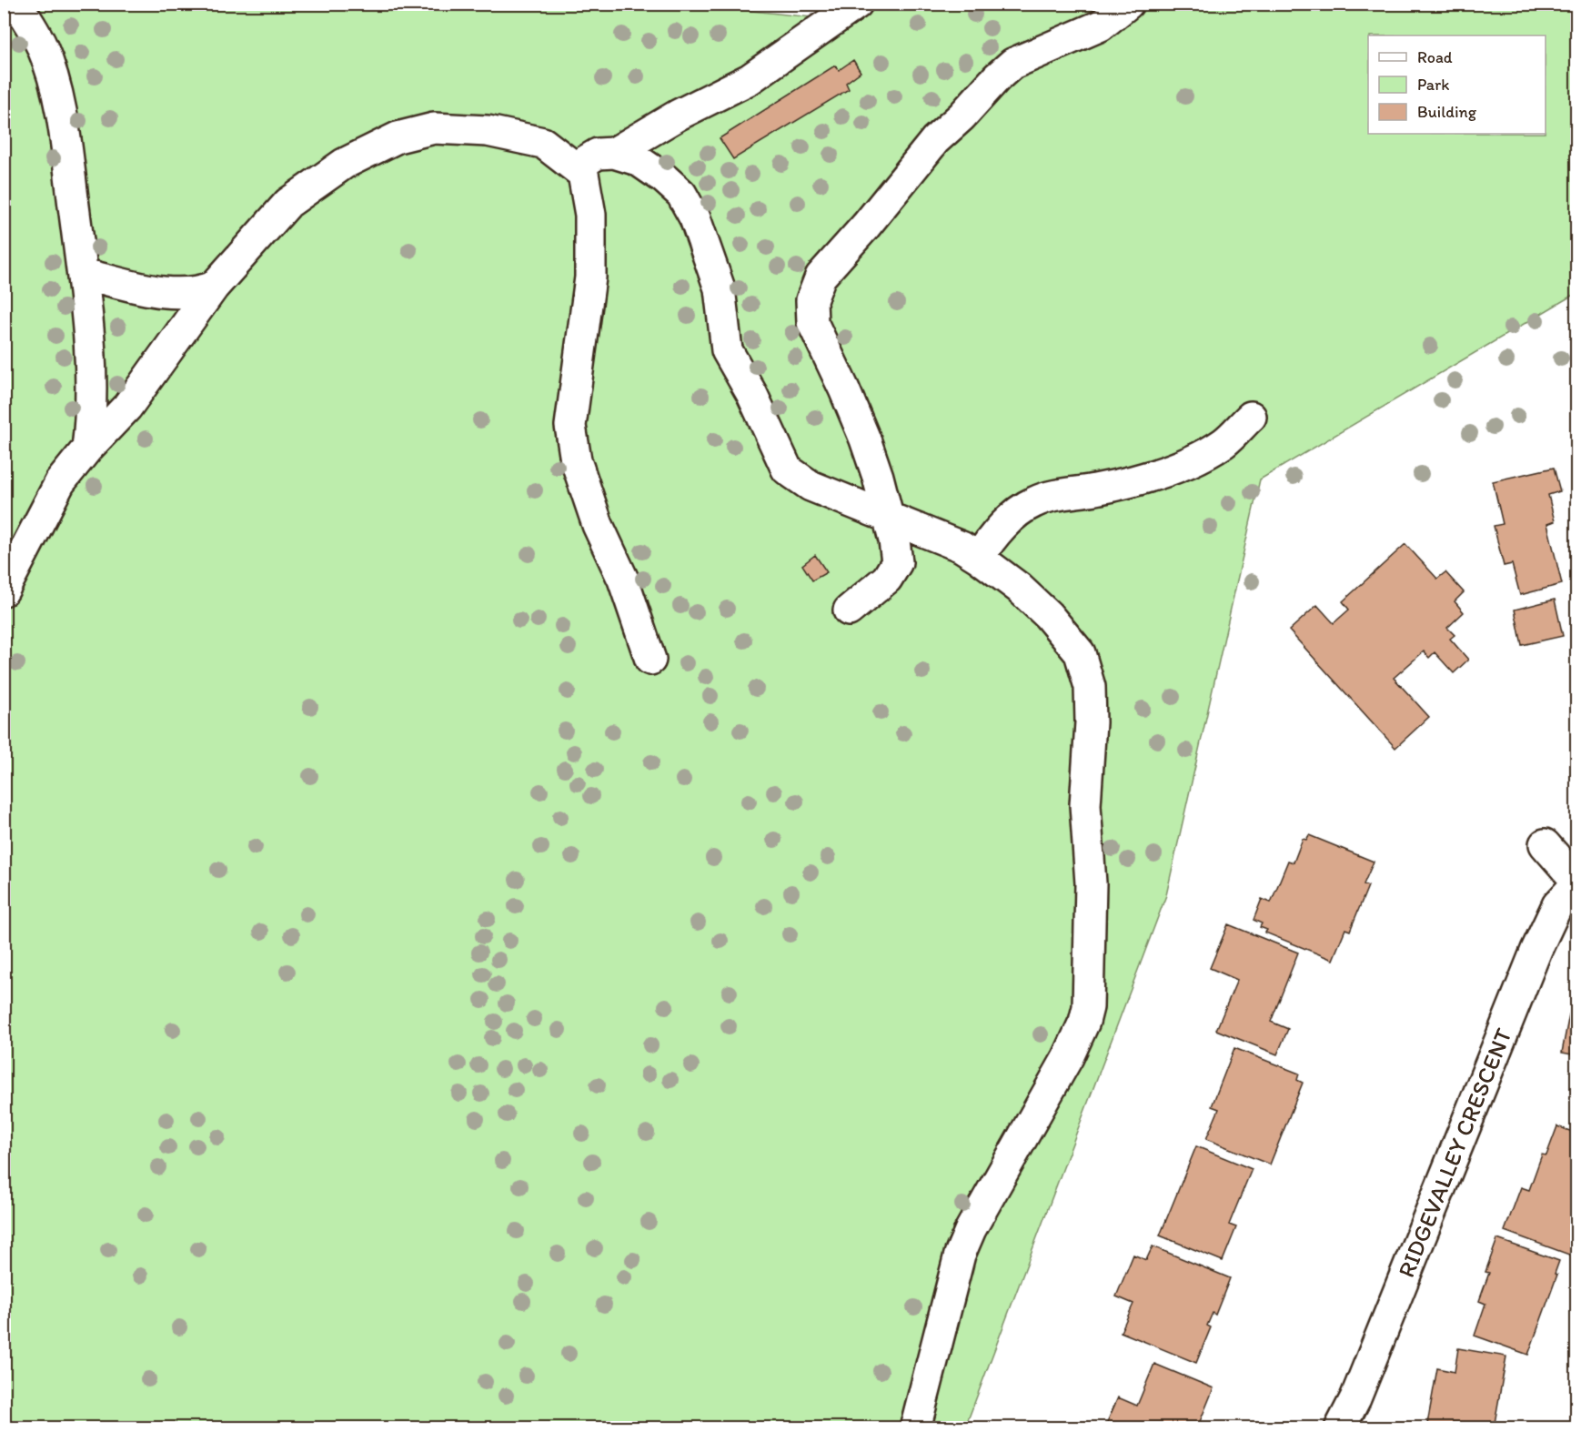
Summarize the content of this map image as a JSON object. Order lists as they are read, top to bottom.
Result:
{
  "streets": {
    "street": ["RIDGEVALLEY CRESCENT"]
  },
  "legend": ["Road", "Park", "Building"]
}
